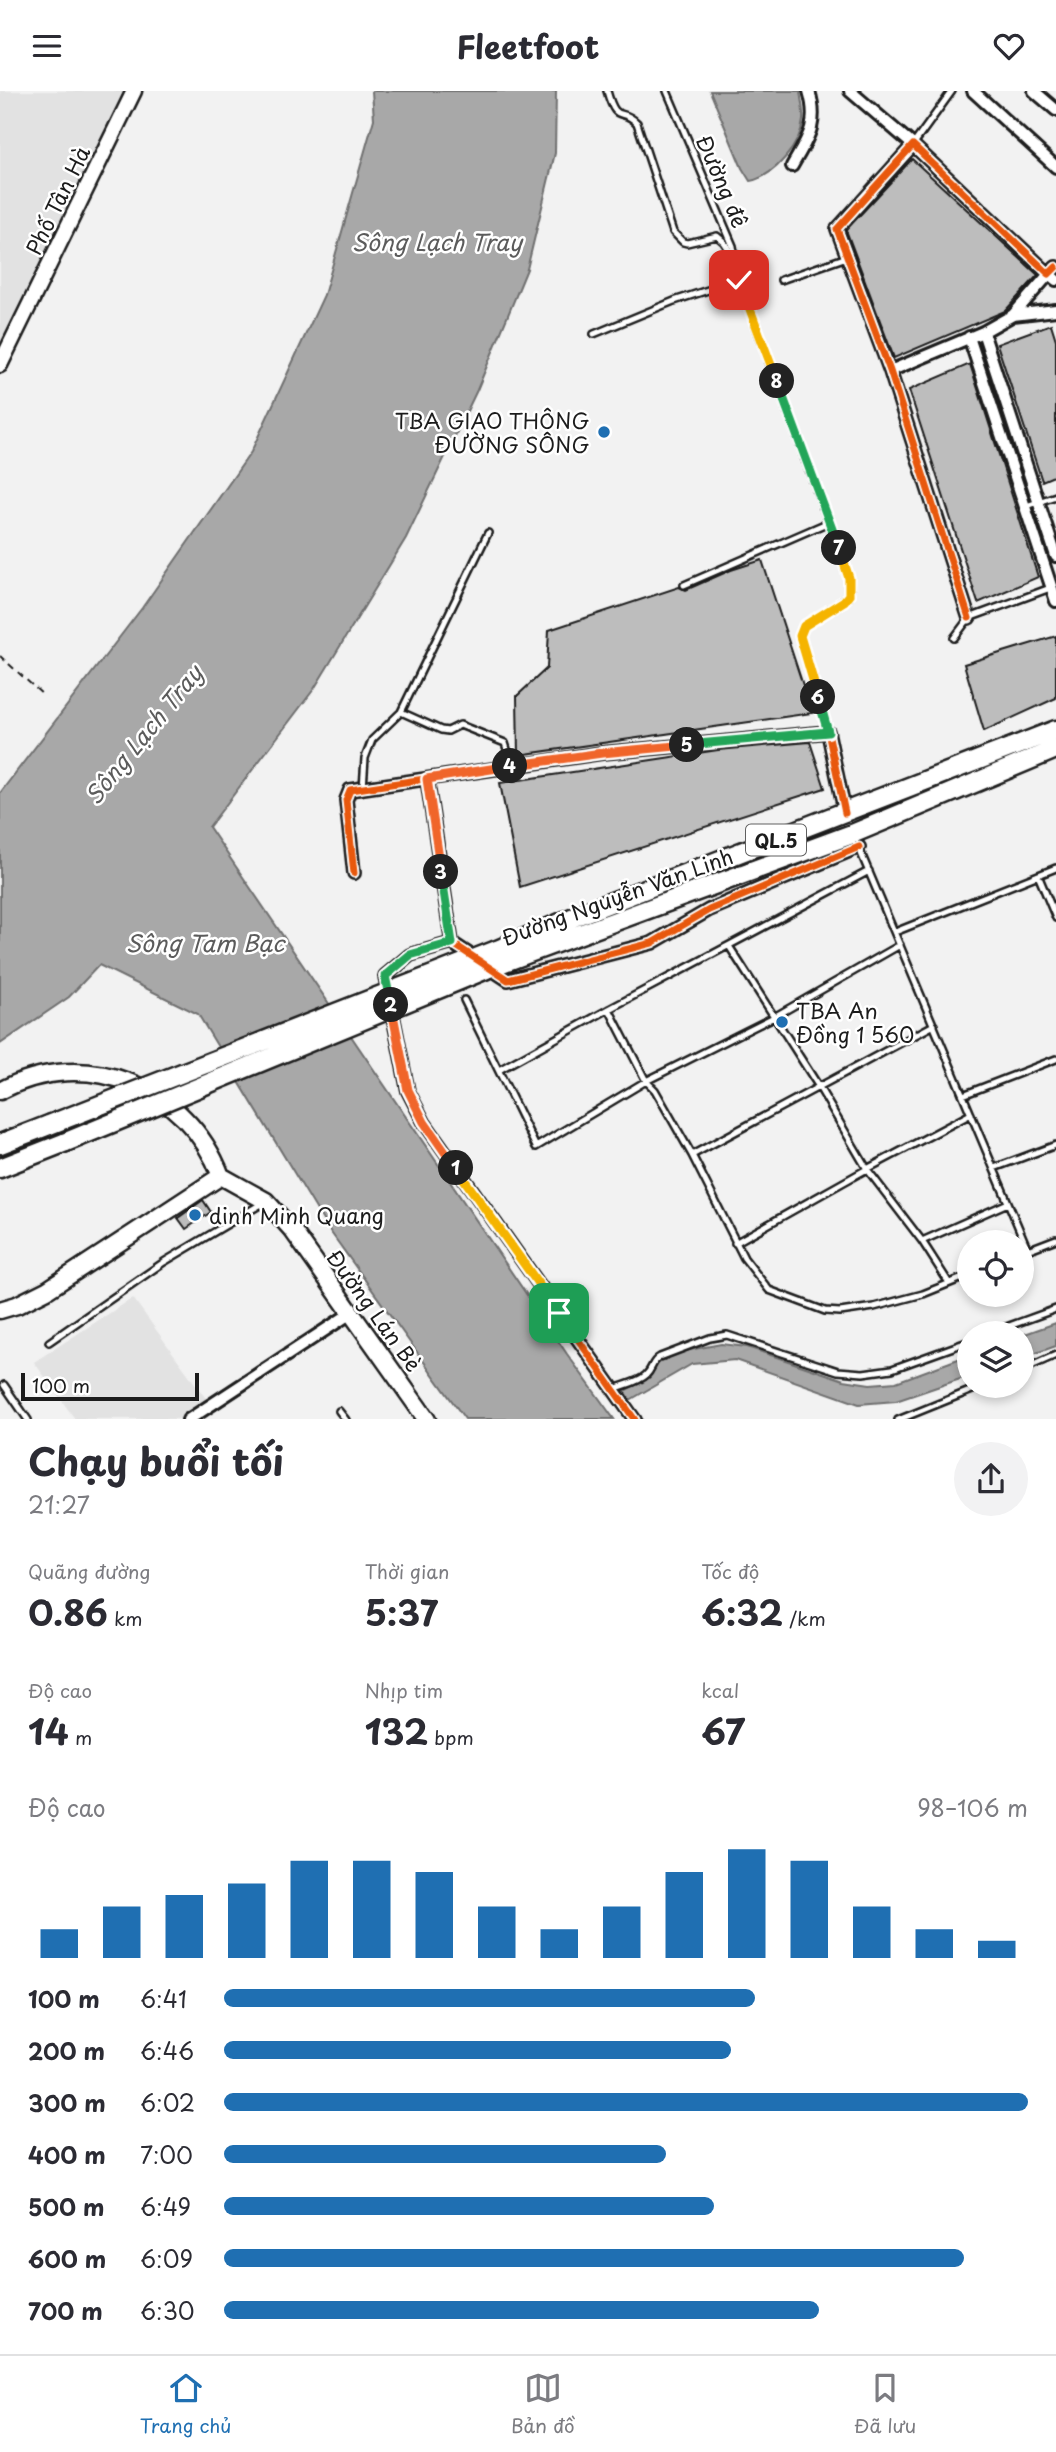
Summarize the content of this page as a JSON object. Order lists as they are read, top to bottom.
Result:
{
  "streets": {
    "highway": ["QL.5", "Đường Nguyễn Văn Linh"],
    "main road": ["Đường Lán Bè"],
    "street": ["Phố Tân Hà"],
    "lane": ["Đường đê"]
  },
  "water": ["Sông Lạch Tray", "Sông Tam Bạc"],
  "places": ["TBA GIAO THÔNG ĐƯỜNG SÔNG", "TBA An Đồng 1 560", "dinh Minh Quang"],
  "scale_bar": "100 m",
  "page": {
    "header": "Fleetfoot",
    "pins": [
      "8",
      "7",
      "6",
      "5",
      "4",
      "3",
      "2",
      "1"
    ],
    "scale": "100 m",
    "heading": ["Chạy buổi tối", "21:27"],
    "stats": [
      ["Quãng đường", "0.86 km"],
      ["Thời gian", "5:37"],
      ["Tốc độ", "6:32 /km"],
      ["Độ cao", "14 m"],
      ["Nhịp tim", "132 bpm"],
      ["kcal", "67"]
    ],
    "chart": ["Độ cao", "98–106 m"],
    "list": [
      {
        "name": "100 m",
        "note": "6:41"
      },
      {
        "name": "200 m",
        "note": "6:46"
      },
      {
        "name": "300 m",
        "note": "6:02"
      },
      {
        "name": "400 m",
        "note": "7:00"
      },
      {
        "name": "500 m",
        "note": "6:49"
      },
      {
        "name": "600 m",
        "note": "6:09"
      },
      {
        "name": "700 m",
        "note": "6:30"
      }
    ],
    "tabs": ["Trang chủ", "Bản đồ", "Đã lưu"]
  }
}
